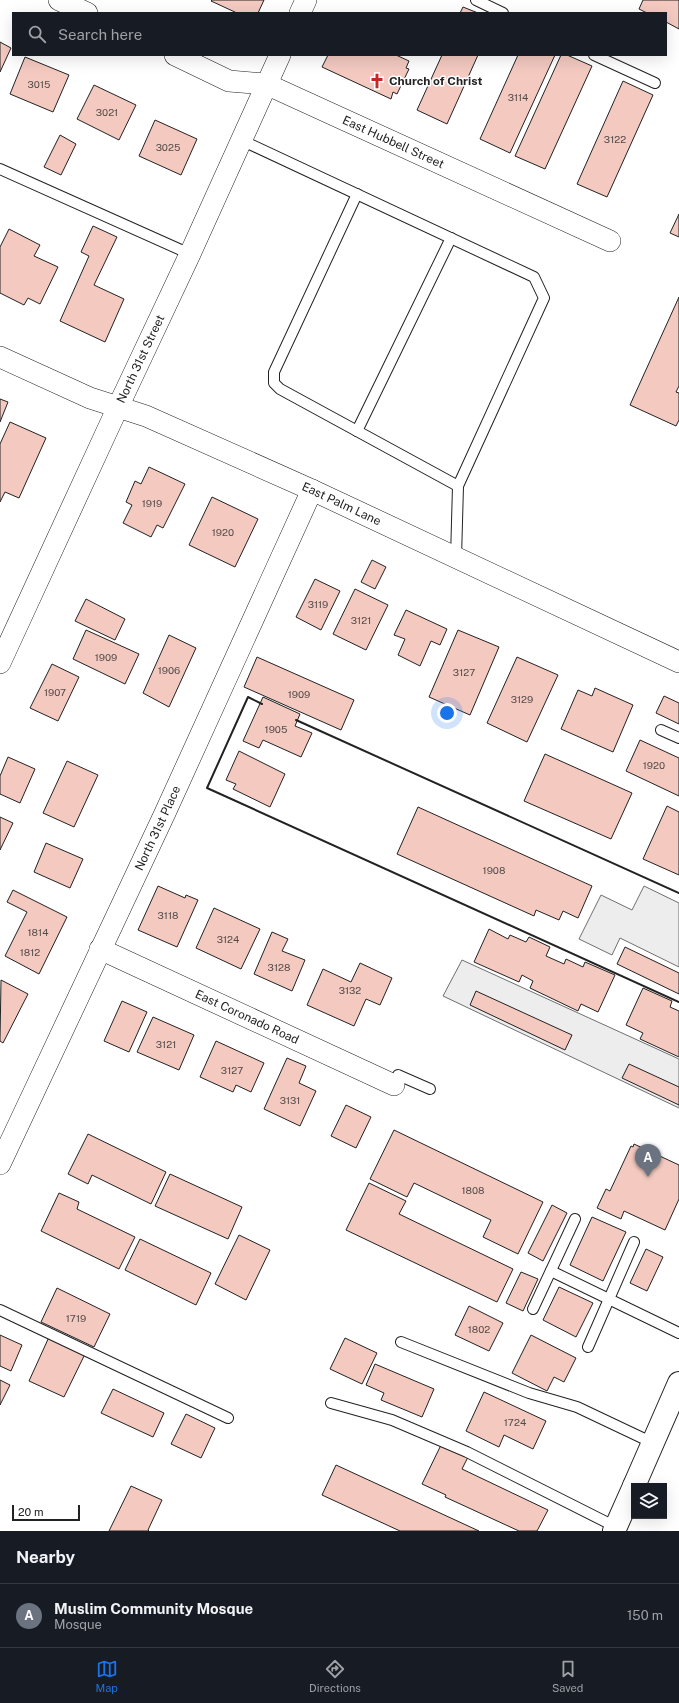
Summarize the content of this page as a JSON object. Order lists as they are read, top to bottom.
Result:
{
  "streets": {
    "street": [
      "East Hubbell Street",
      "North 31st Street",
      "East Palm Lane",
      "North 31st Place",
      "East Coronado Road"
    ]
  },
  "crossings": [
    ["East Hubbell Street", "North 31st Street"],
    ["North 31st Street", "East Palm Lane"],
    ["East Palm Lane", "North 31st Place"],
    ["North 31st Place", "East Coronado Road"]
  ],
  "places": {
    "church": ["Church of Christ"]
  },
  "house_numbers": [
    "3015",
    "3114",
    "3021",
    "3122",
    "3025",
    "1919",
    "1920",
    "3119",
    "3121",
    "1909",
    "1906",
    "3127",
    "1907",
    "1909",
    "3129",
    "1905",
    "1920",
    "1908",
    "3118",
    "1814",
    "3124",
    "1812",
    "3128",
    "3132",
    "3121",
    "3127",
    "3131",
    "1808",
    "1719",
    "1802",
    "1724"
  ],
  "scale_bar": "20 m",
  "page": {
    "search": "Search here",
    "pins": "A",
    "scale": "20 m",
    "heading": "Nearby",
    "list": [
      {
        "mark": "A",
        "name": "Muslim Community Mosque",
        "note": "Mosque",
        "value": "150 m"
      }
    ],
    "nav": ["Map", "Directions", "Saved"]
  }
}
